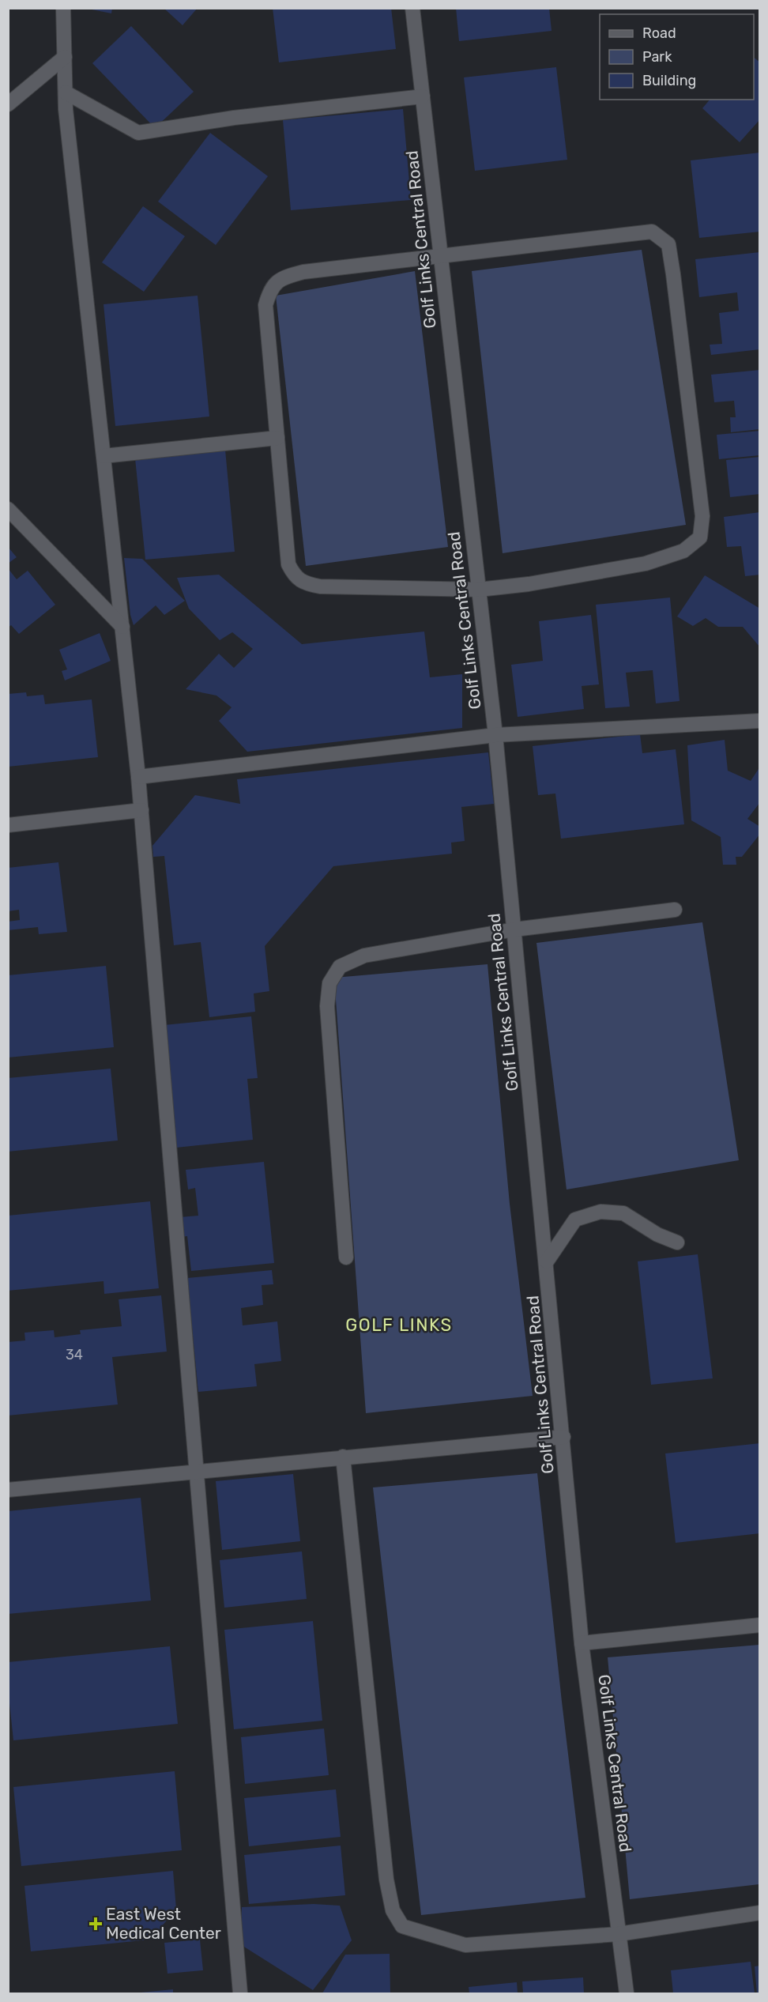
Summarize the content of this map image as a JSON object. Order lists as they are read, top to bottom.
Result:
{
  "streets": {
    "street": ["Golf Links Central Road"]
  },
  "districts": ["GOLF LINKS"],
  "places": {
    "health": ["East West Medical Center"]
  },
  "house_numbers": ["34"],
  "legend": ["Road", "Park", "Building"]
}
